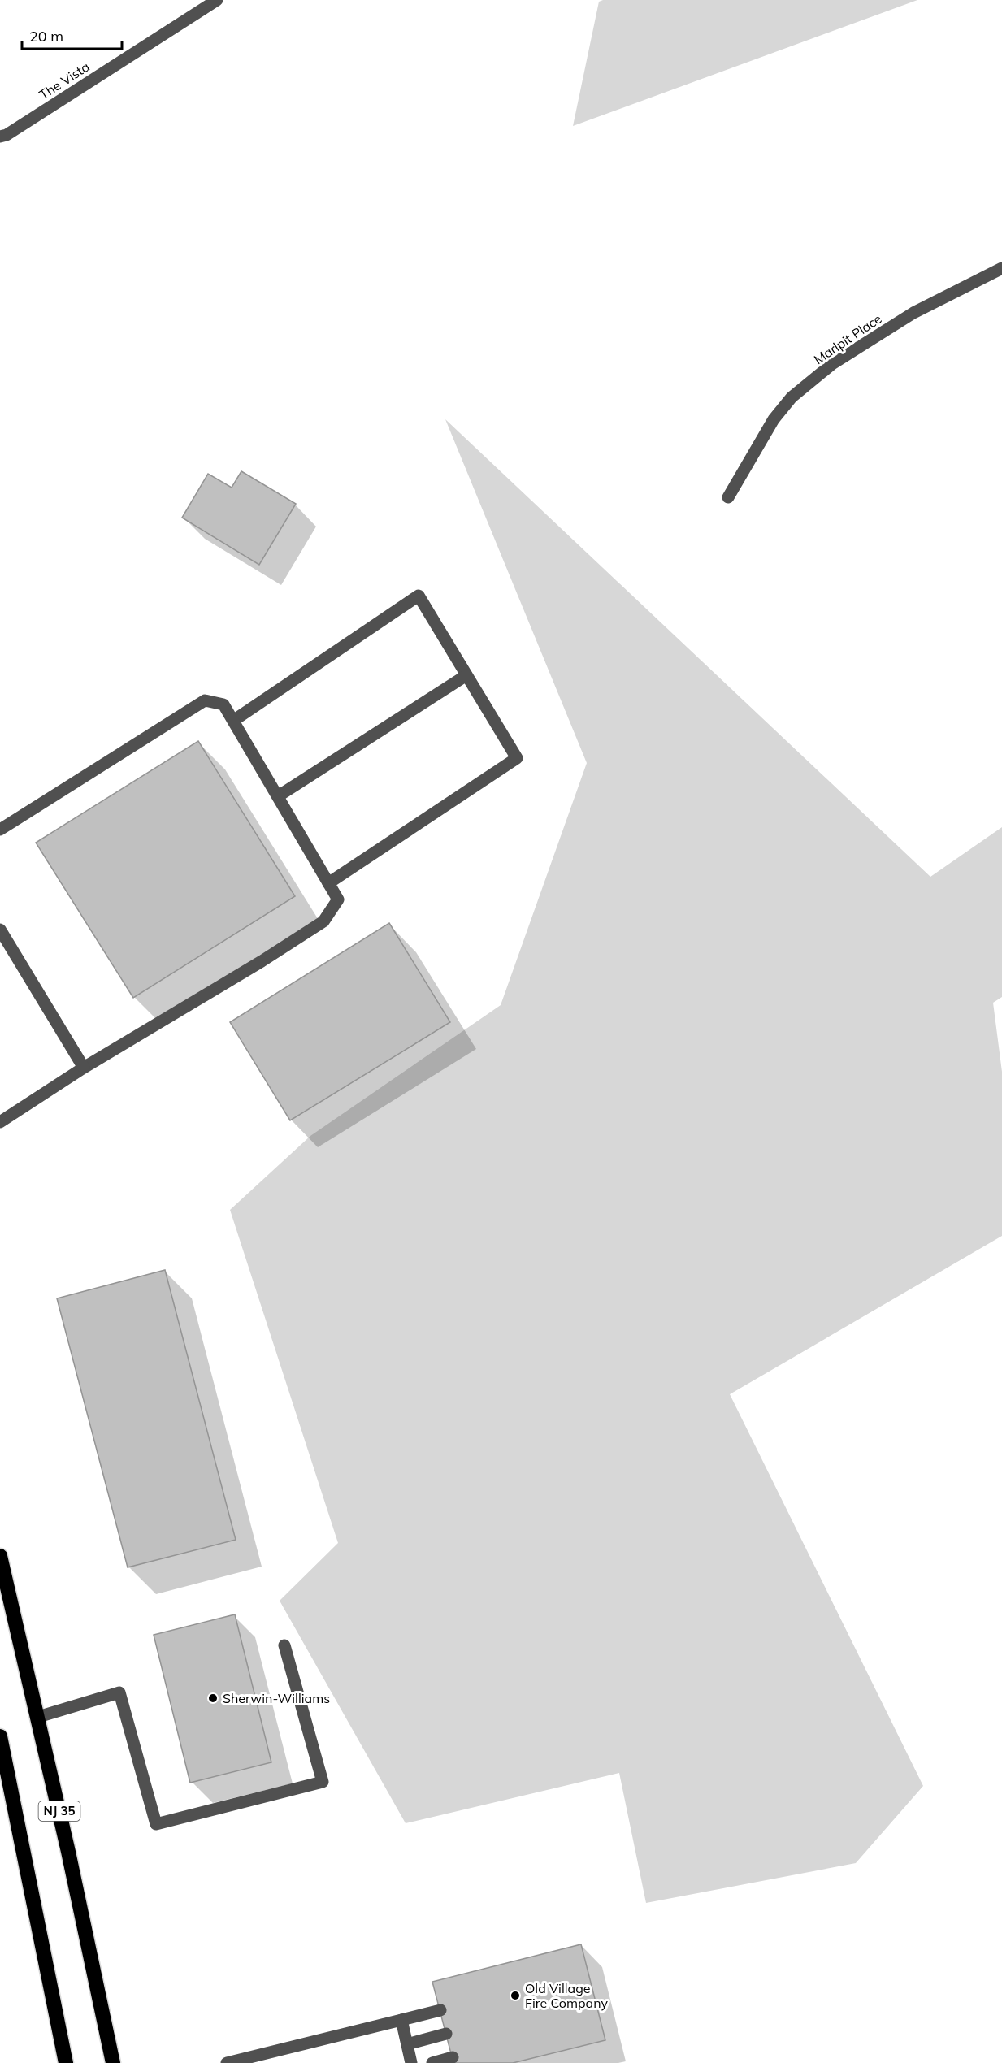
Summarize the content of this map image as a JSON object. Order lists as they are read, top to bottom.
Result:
{
  "streets": {
    "highway": ["NJ 35"],
    "street": ["The Vista", "Marlpit Place"]
  },
  "places": ["Sherwin-Williams", "Old Village Fire Company"],
  "scale_bar": "20 m"
}
